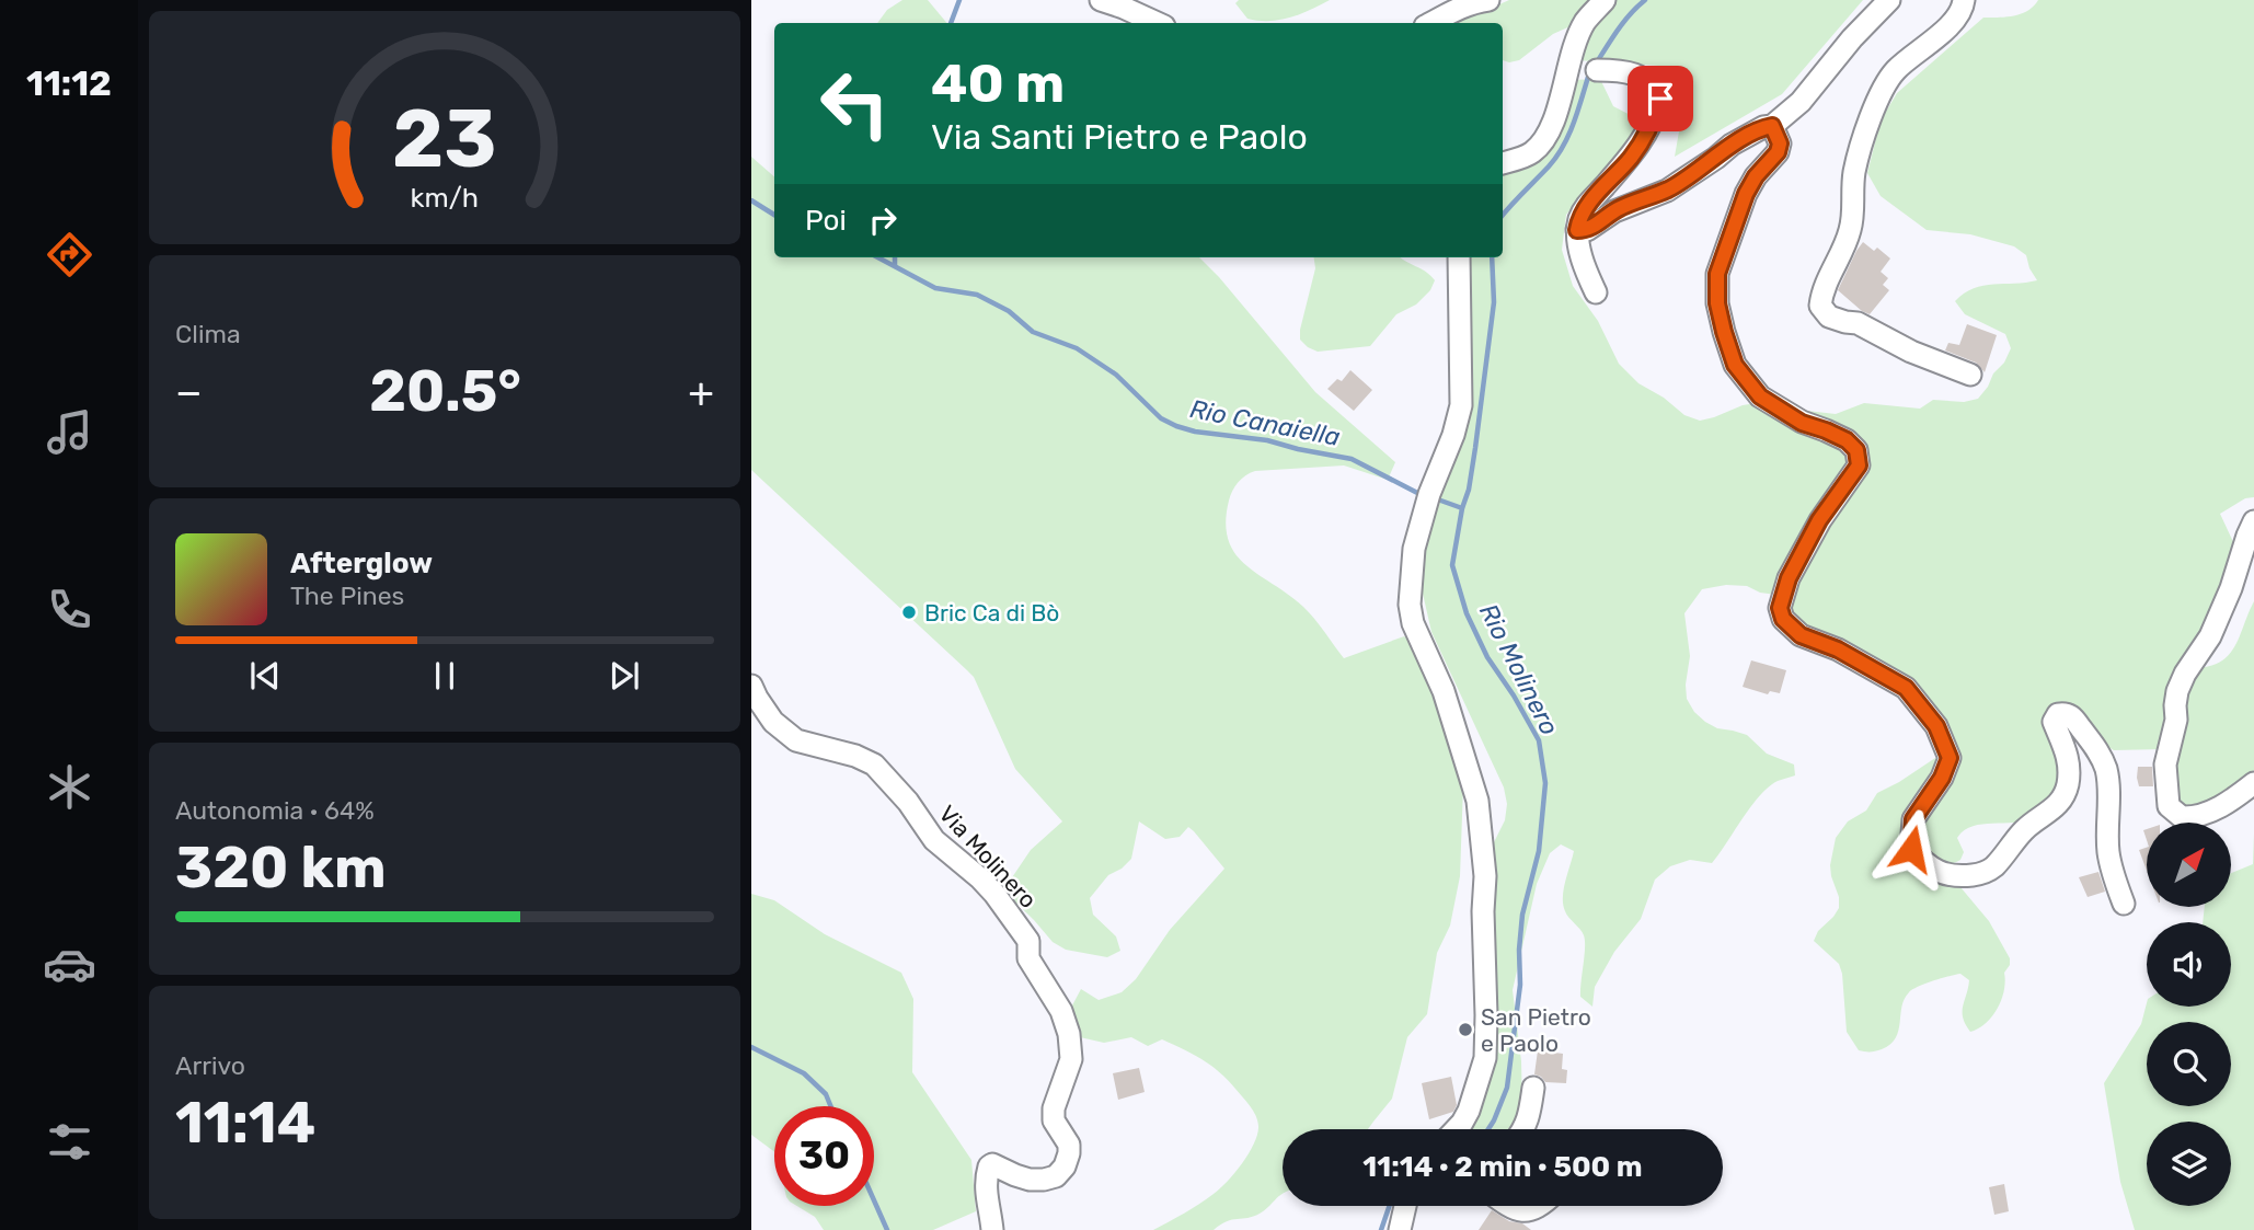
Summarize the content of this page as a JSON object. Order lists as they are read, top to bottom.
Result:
{
  "streets": {
    "street": ["Via Molinero"]
  },
  "water": ["Rio Canaiella", "Rio Molinero"],
  "places": ["Bric Ca di Bò", "San Pietro e Paolo"],
  "north": "top right",
  "page": {
    "tabs": "11:12",
    "turn": ["40 m", "Via Santi Pietro e Paolo"],
    "then": "Poi",
    "tile": [
      "Clima",
      ["Autonomia · 64%", "320 km"],
      ["Arrivo", "11:14"]
    ],
    "heat": ["−", "20.5°", "+"],
    "song": ["Afterglow", "The Pines"],
    "limit": "30",
    "trip": "11:14 · 2 min · 500 m",
    "gauge": ["23", "km/h"]
  }
}
